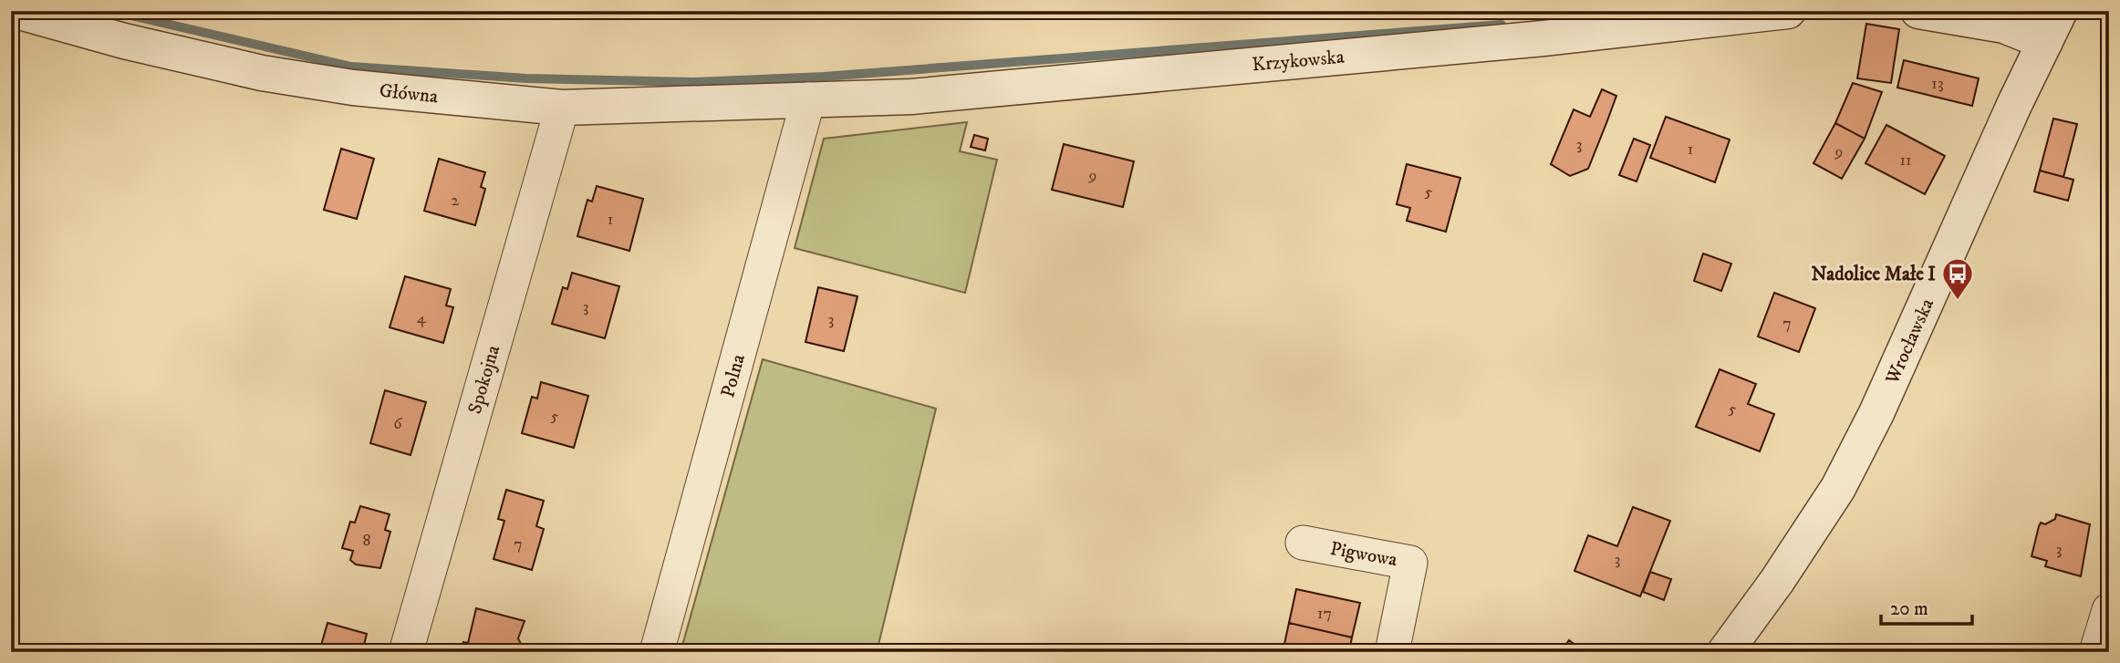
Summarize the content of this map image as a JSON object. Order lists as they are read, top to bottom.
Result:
{
  "streets": {
    "street": [
      "Krzykowska",
      "Główna",
      "Wrocławska",
      "Polna",
      "Spokojna",
      "Pigwowa"
    ]
  },
  "crossings": [
    ["Krzykowska", "Główna"],
    ["Krzykowska", "Polna"],
    ["Główna", "Polna"],
    ["Główna", "Spokojna"]
  ],
  "places": {
    "bus stop": ["Nadolice Małe I"]
  },
  "house_numbers": [
    "13",
    "3",
    "1",
    "9",
    "11",
    "9",
    "5",
    "2",
    "1",
    "3",
    "4",
    "3",
    "7",
    "5",
    "5",
    "6",
    "8",
    "7",
    "3",
    "3",
    "17"
  ],
  "scale_bar": "20 m"
}
